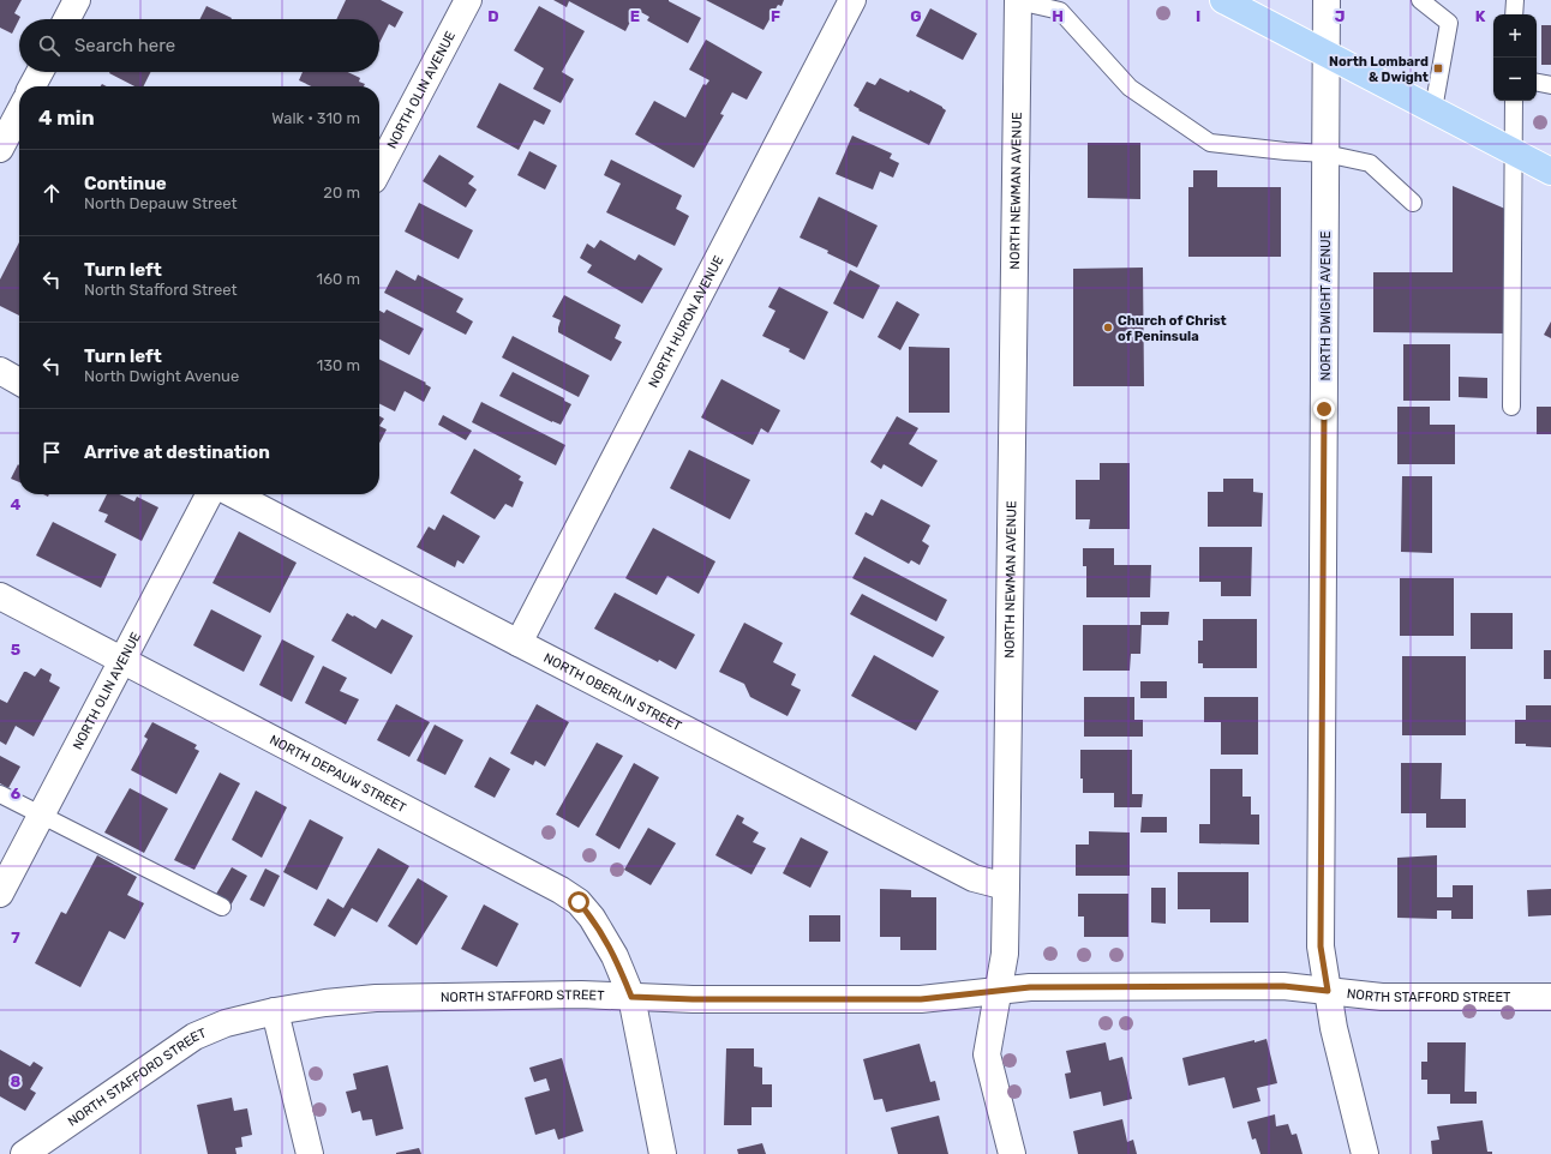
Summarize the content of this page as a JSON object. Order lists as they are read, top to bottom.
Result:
{
  "streets": {
    "street": [
      "NORTH OLIN AVENUE",
      "NORTH NEWMAN AVENUE",
      "NORTH DWIGHT AVENUE",
      "NORTH HURON AVENUE",
      "NORTH OBERLIN STREET",
      "NORTH DEPAUW STREET",
      "NORTH STAFFORD STREET"
    ]
  },
  "crossings": [
    ["NORTH OLIN AVENUE", "NORTH DEPAUW STREET"],
    ["NORTH NEWMAN AVENUE", "NORTH OBERLIN STREET"],
    ["NORTH NEWMAN AVENUE", "NORTH STAFFORD STREET"],
    ["NORTH DWIGHT AVENUE", "NORTH STAFFORD STREET"],
    ["NORTH HURON AVENUE", "NORTH OBERLIN STREET"],
    ["NORTH DEPAUW STREET", "NORTH STAFFORD STREET"]
  ],
  "places": {
    "transit": ["North Lombard & Dwight"],
    "other": ["Church of Christ of Peninsula"]
  },
  "page": {
    "map_buttons": ["+", "−"],
    "search": "Search here",
    "heading": ["4 min", "Walk · 310 m"],
    "list": [
      ["Continue", "North Depauw Street", "20 m"],
      ["Turn left", "North Stafford Street", "160 m"],
      ["Turn left", "North Dwight Avenue", "130 m"],
      "Arrive at destination"
    ]
  },
  "grid": {
    "columns": [
      "D",
      "E",
      "F",
      "G",
      "H",
      "I",
      "J",
      "K"
    ],
    "rows": [
      "4",
      "5",
      "6",
      "7",
      "8"
    ]
  }
}
